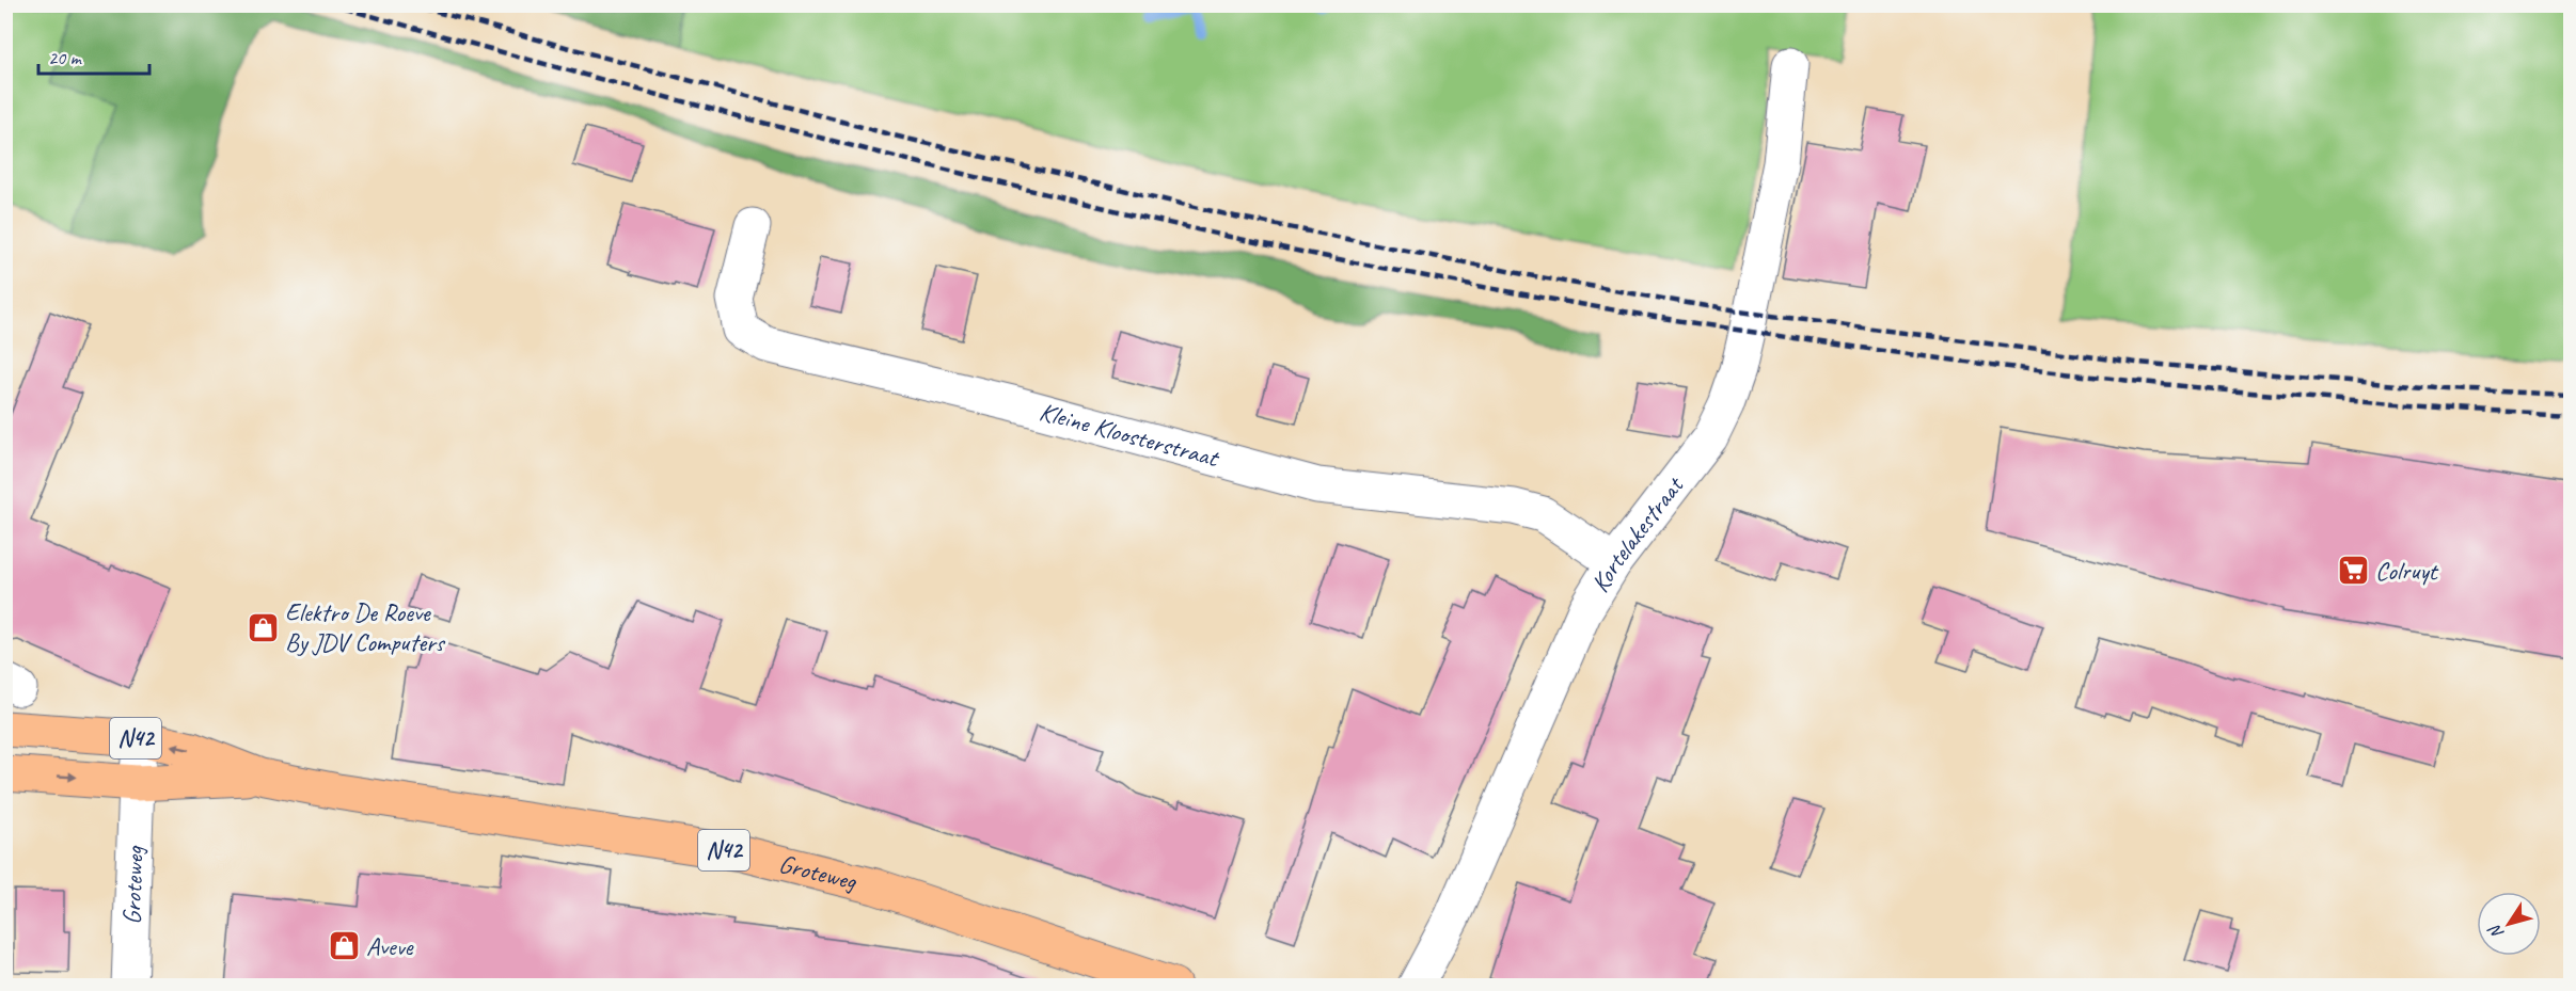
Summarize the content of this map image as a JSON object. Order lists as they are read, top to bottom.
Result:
{
  "streets": {
    "main road": ["N42", "Groteweg"],
    "street": ["Kleine Kloosterstraat", "Kortelakestraat"]
  },
  "crossings": [
    ["Kleine Kloosterstraat", "Kortelakestraat"]
  ],
  "places": {
    "supermarket": ["Colruyt"],
    "shop": ["Elektro De Roeve By JDV Computers", "Aveve"]
  },
  "scale_bar": "20 m",
  "north": "bottom left"
}
